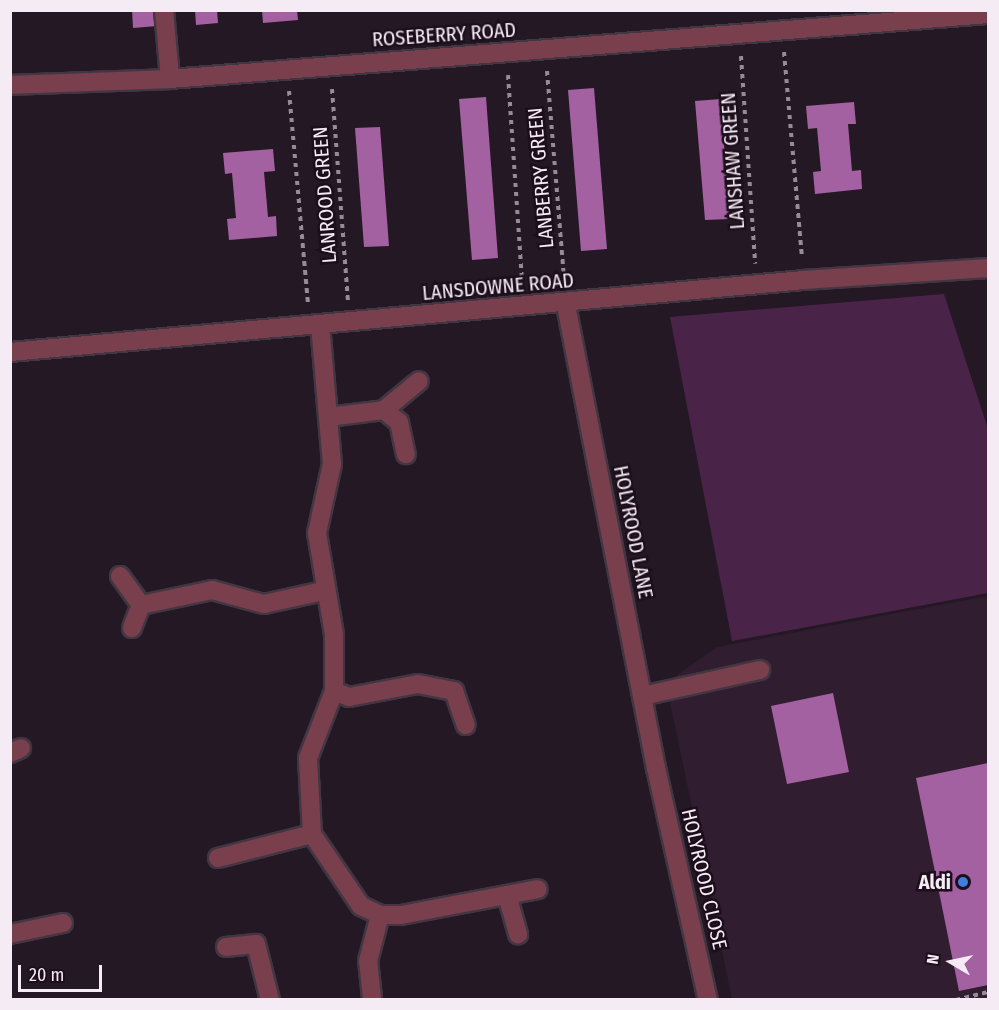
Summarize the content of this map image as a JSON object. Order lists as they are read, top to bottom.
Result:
{
  "streets": {
    "street": [
      "ROSEBERRY ROAD",
      "LANSDOWNE ROAD",
      "HOLYROOD LANE",
      "HOLYROOD CLOSE"
    ],
    "path": ["LANSHAW GREEN", "LANBERRY GREEN", "LANROOD GREEN"]
  },
  "crossings": [
    ["ROSEBERRY ROAD", "LANSHAW GREEN"],
    ["ROSEBERRY ROAD", "LANBERRY GREEN"],
    ["ROSEBERRY ROAD", "LANROOD GREEN"],
    ["LANSHAW GREEN", "LANSDOWNE ROAD"],
    ["LANBERRY GREEN", "LANSDOWNE ROAD"],
    ["LANBERRY GREEN", "HOLYROOD LANE"],
    ["LANROOD GREEN", "LANSDOWNE ROAD"],
    ["LANSDOWNE ROAD", "HOLYROOD LANE"],
    ["HOLYROOD LANE", "HOLYROOD CLOSE"]
  ],
  "places": ["Aldi"],
  "scale_bar": "20 m",
  "north": "left"
}
